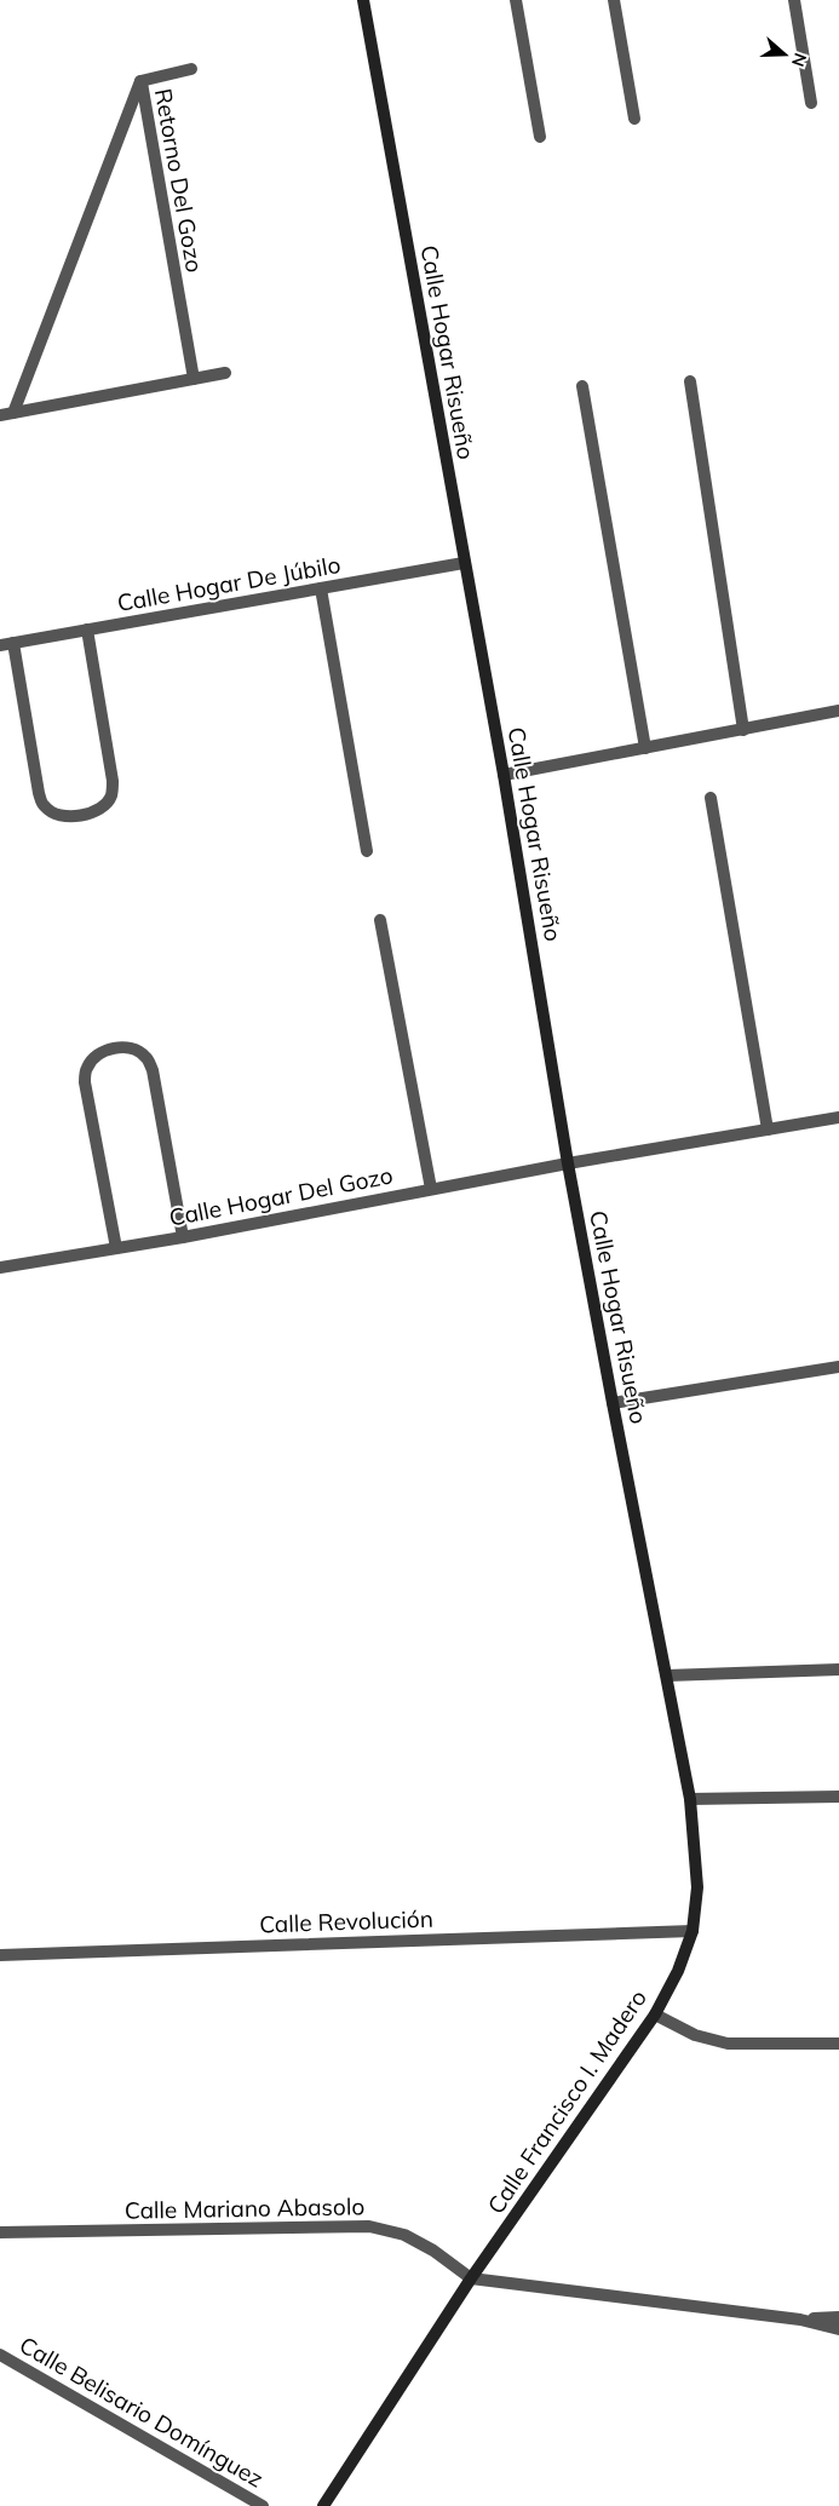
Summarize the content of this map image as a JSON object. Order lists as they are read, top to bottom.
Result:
{
  "streets": {
    "street": [
      "Retorno Del Gozo",
      "Calle Hogar Risueño",
      "Calle Hogar De Júbilo",
      "Calle Hogar Del Gozo",
      "Calle Revolución",
      "Calle Francisco I. Madero",
      "Calle Mariano Abasolo",
      "Calle Belisario Domínguez"
    ]
  },
  "crossings": [
    ["Calle Hogar Risueño", "Calle Hogar De Júbilo"],
    ["Calle Hogar Risueño", "Calle Hogar Del Gozo"],
    ["Calle Hogar Risueño", "Calle Francisco I. Madero"],
    ["Calle Revolución", "Calle Francisco I. Madero"],
    ["Calle Francisco I. Madero", "Calle Mariano Abasolo"]
  ],
  "north": "right"
}
